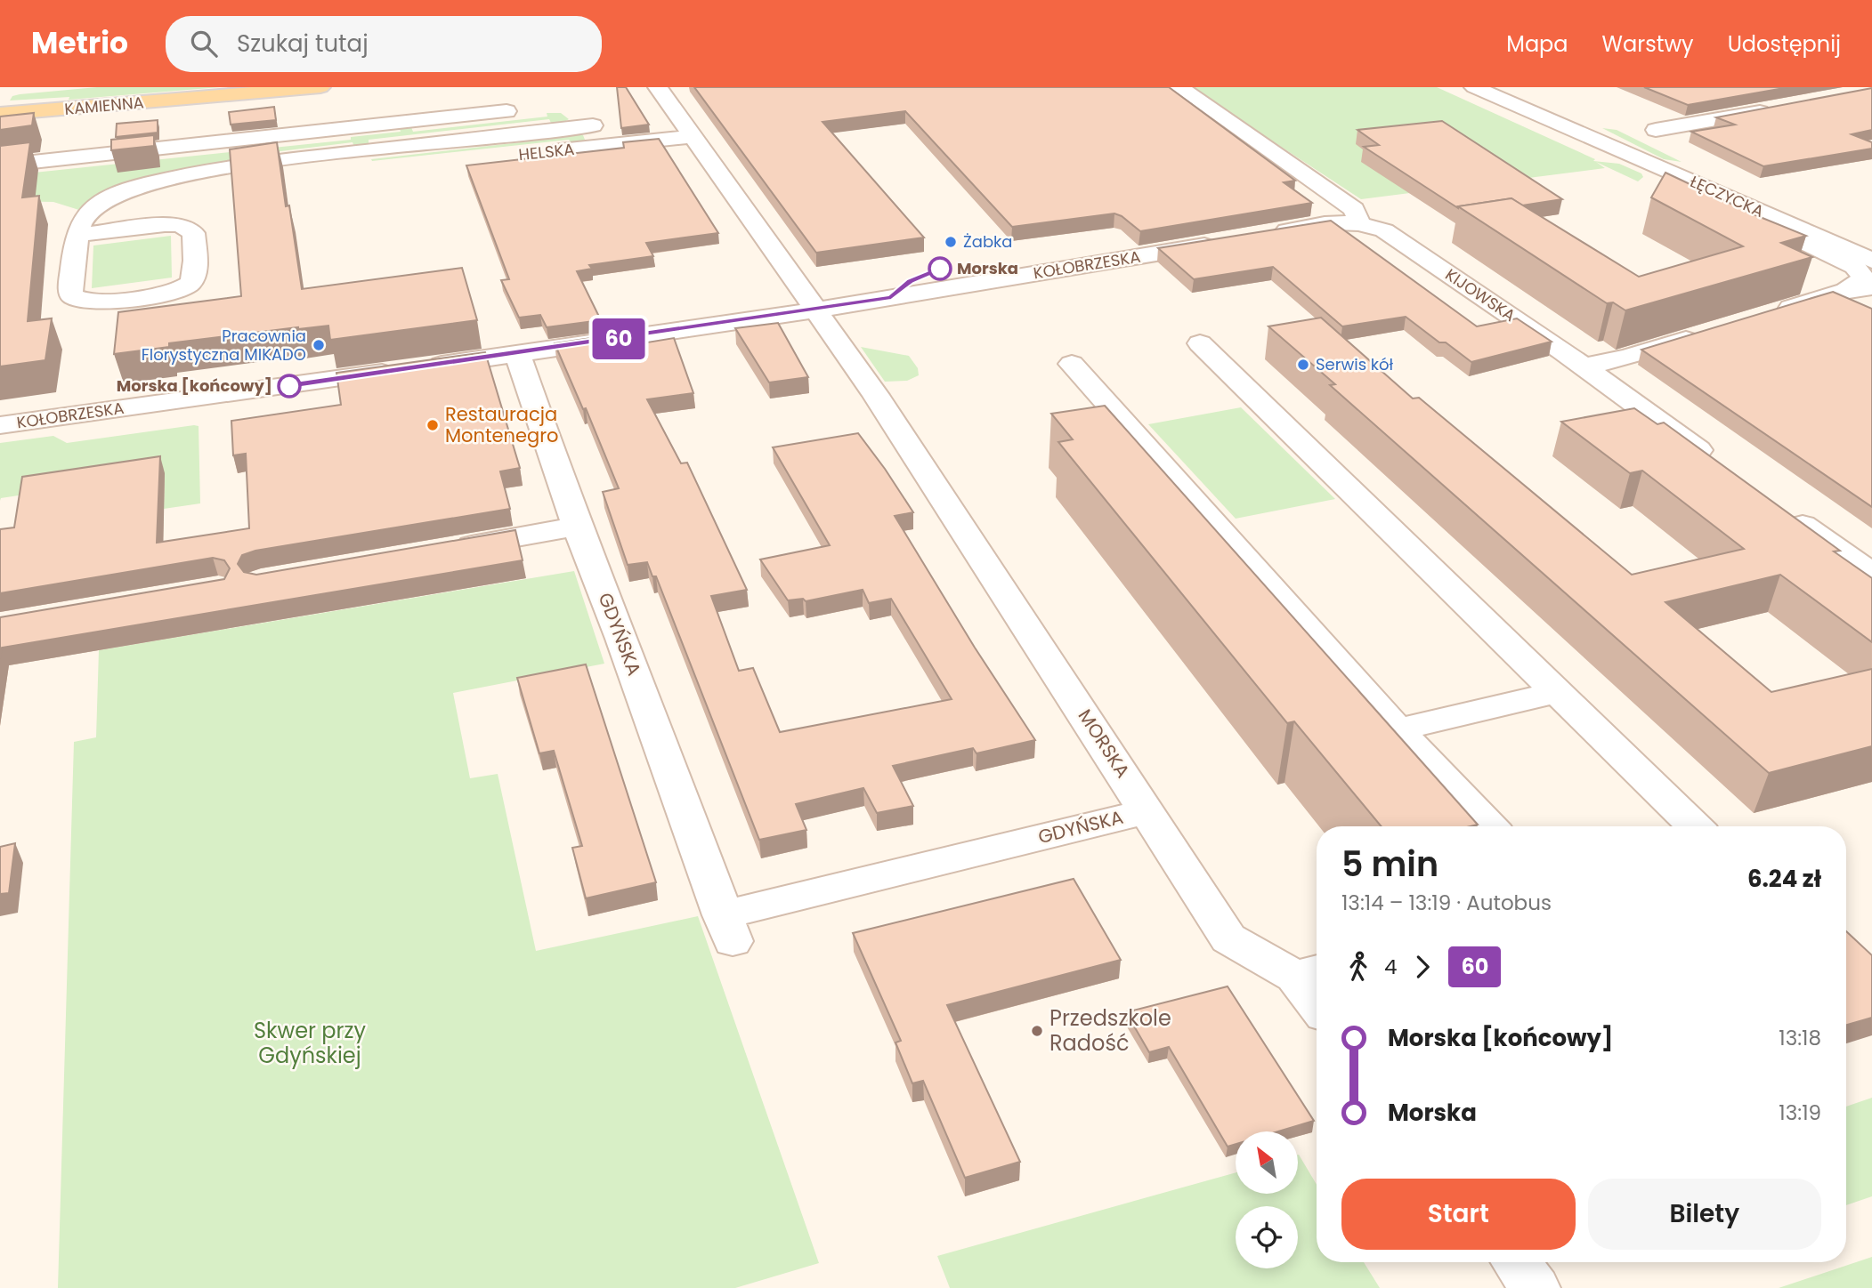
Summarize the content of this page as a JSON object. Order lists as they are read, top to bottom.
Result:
{
  "streets": {
    "main road": ["KAMIENNA"],
    "street": [
      "HELSKA",
      "ŁĘCZYCKA",
      "KOŁOBRZESKA",
      "KIJOWSKA",
      "GDYŃSKA",
      "MORSKA"
    ]
  },
  "crossings": [
    ["HELSKA", "MORSKA"],
    ["KOŁOBRZESKA", "GDYŃSKA"],
    ["KOŁOBRZESKA", "MORSKA"],
    ["GDYŃSKA", "MORSKA"]
  ],
  "parks": ["Skwer przy Gdyńskiej"],
  "places": [
    "Żabka",
    "Morska",
    "Pracownia Florystyczna MIKADO",
    "Serwis kół",
    "Morska [końcowy]",
    "Restauracja Montenegro",
    "Przedszkole Radość"
  ],
  "lines": ["bus line 60"],
  "north": "top left",
  "page": {
    "header": "Metrio",
    "search": "Szukaj tutaj",
    "nav": ["Mapa", "Warstwy", "Udostępnij"],
    "on_map": "60",
    "heading": ["5 min", "13:14 – 13:19 · Autobus", "6.24 zł"],
    "legs": ["4", "60"],
    "list": [
      {
        "name": "Morska [końcowy]",
        "value": "13:18"
      },
      {
        "name": "Morska",
        "value": "13:19"
      }
    ],
    "buttons": ["Start", "Bilety"]
  }
}
